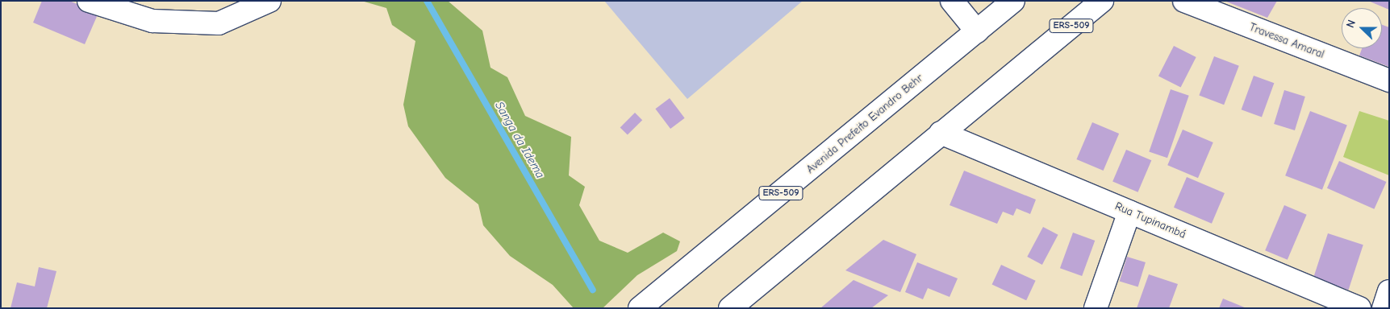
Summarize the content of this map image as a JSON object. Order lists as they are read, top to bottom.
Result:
{
  "streets": {
    "main road": [
      "ERS-509",
      "Travessa Amaral",
      "Avenida Prefeito Evandro Behr",
      "Rua Tupinambá"
    ]
  },
  "crossings": [
    ["ERS-509", "Rua Tupinambá"]
  ],
  "water": ["Sanga da Idema"],
  "north": "left"
}
